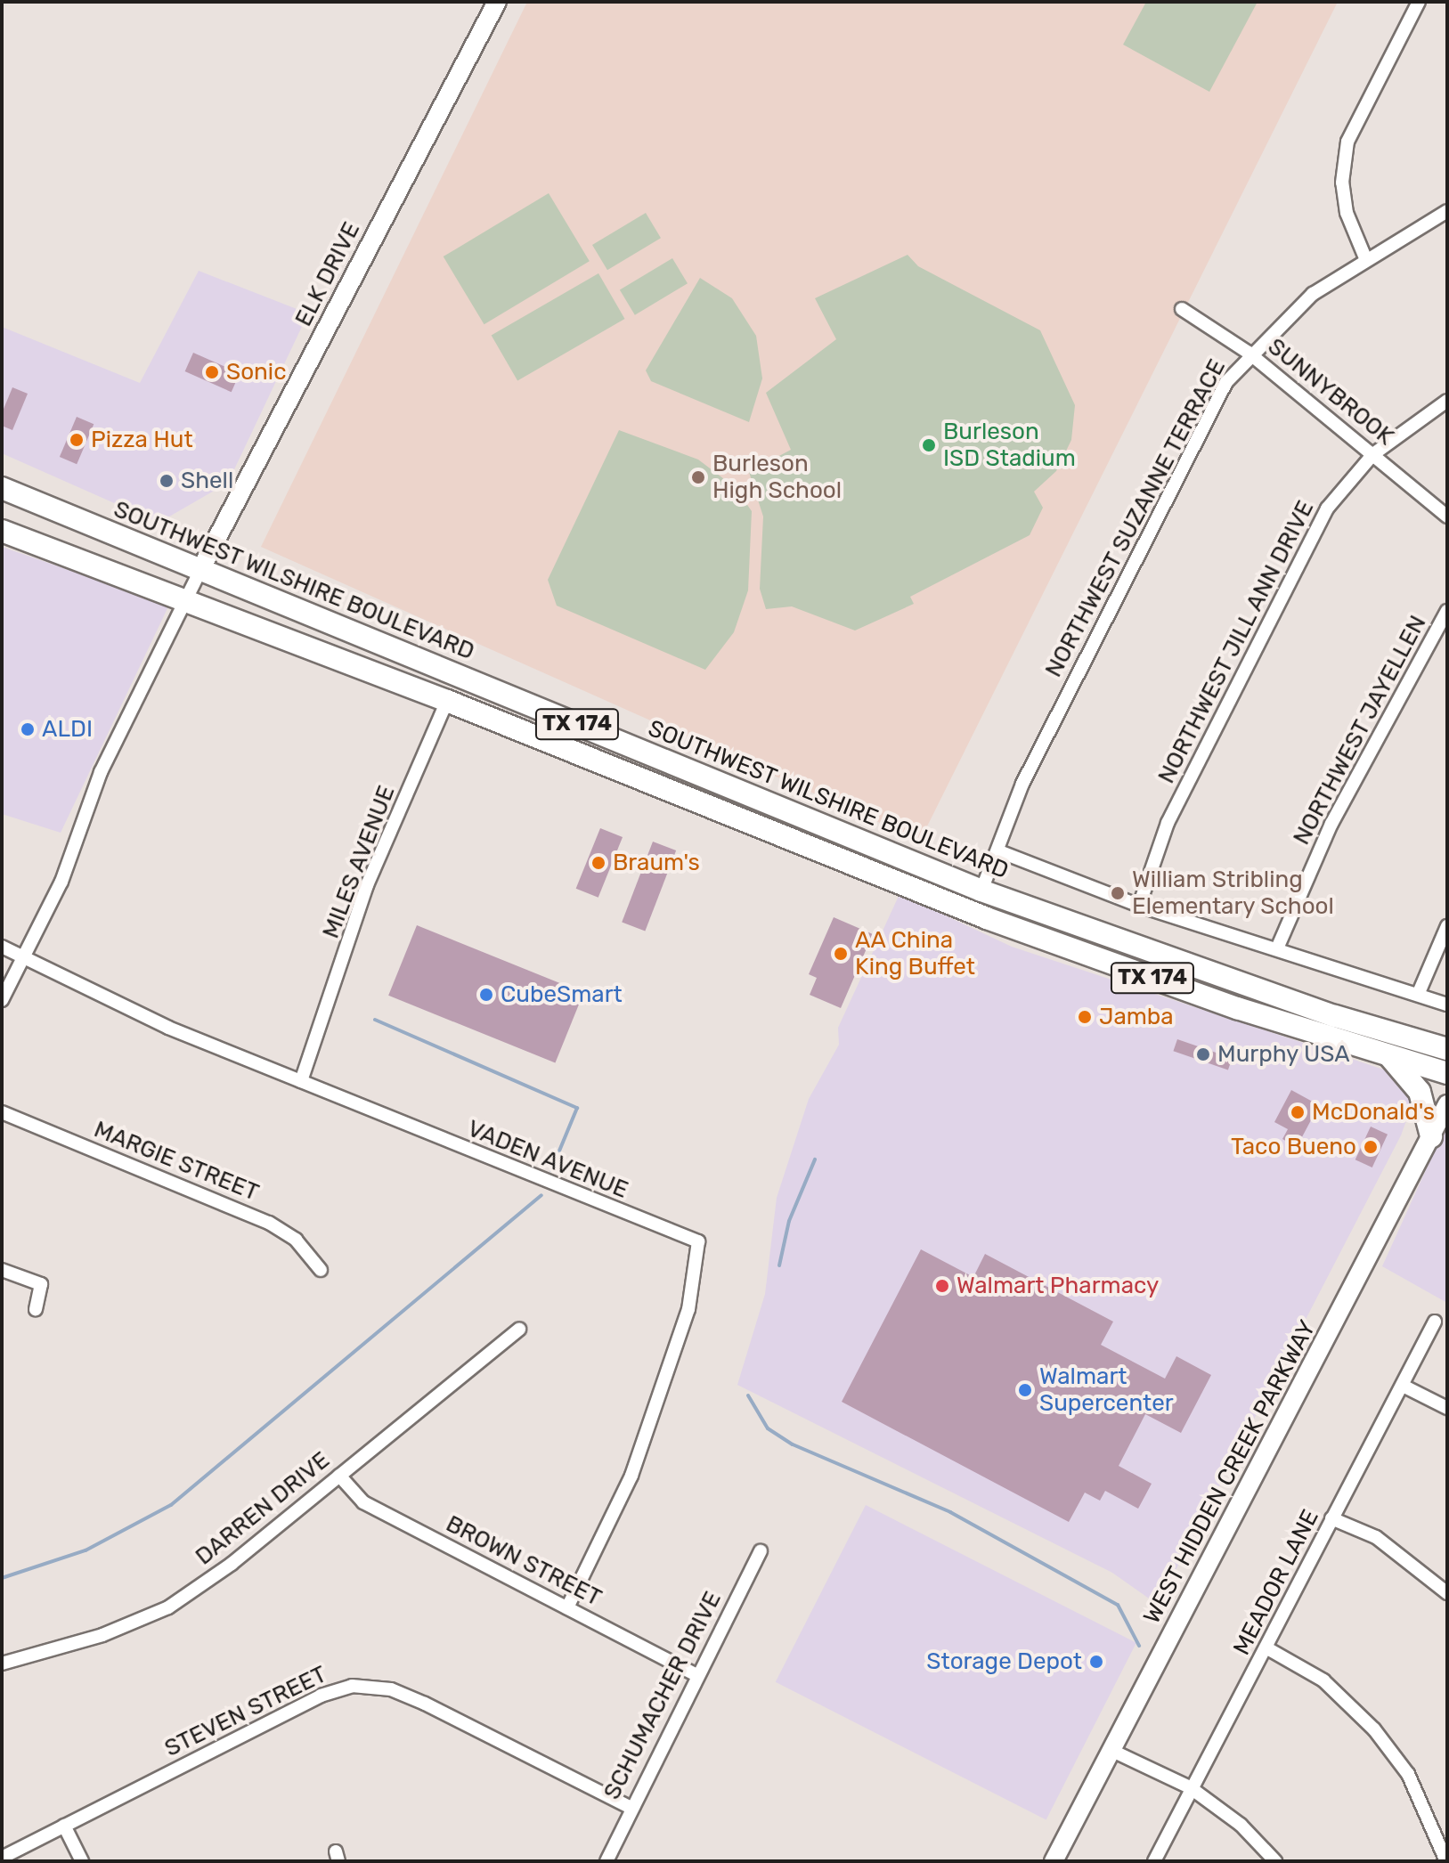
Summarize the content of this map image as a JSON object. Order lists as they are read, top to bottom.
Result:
{
  "streets": {
    "main road": [
      "ELK DRIVE",
      "SOUTHWEST WILSHIRE BOULEVARD",
      "TX 174",
      "WEST HIDDEN CREEK PARKWAY"
    ],
    "street": [
      "SUNNYBROOK",
      "NORTHWEST SUZANNE TERRACE",
      "NORTHWEST JILL ANN DRIVE",
      "NORTHWEST JAYELLEN",
      "MILES AVENUE",
      "VADEN AVENUE",
      "MARGIE STREET",
      "DARREN DRIVE",
      "BROWN STREET",
      "MEADOR LANE",
      "SCHUMACHER DRIVE",
      "STEVEN STREET"
    ]
  },
  "crossings": [
    ["ELK DRIVE", "SOUTHWEST WILSHIRE BOULEVARD"],
    ["SUNNYBROOK", "NORTHWEST SUZANNE TERRACE"],
    ["SUNNYBROOK", "NORTHWEST JILL ANN DRIVE"],
    ["NORTHWEST SUZANNE TERRACE", "SOUTHWEST WILSHIRE BOULEVARD"],
    ["TX 174", "MILES AVENUE"],
    ["MILES AVENUE", "VADEN AVENUE"],
    ["VADEN AVENUE", "BROWN STREET"],
    ["DARREN DRIVE", "BROWN STREET"],
    ["BROWN STREET", "SCHUMACHER DRIVE"],
    ["SCHUMACHER DRIVE", "STEVEN STREET"]
  ],
  "places": [
    "Sonic",
    "Pizza Hut",
    "Burleson ISD Stadium",
    "Burleson High School",
    "Shell",
    "ALDI",
    "Braum's",
    "William Stribling Elementary School",
    "AA China King Buffet",
    "CubeSmart",
    "Jamba",
    "Murphy USA",
    "McDonald's",
    "Taco Bueno",
    "Walmart Pharmacy",
    "Walmart Supercenter",
    "Storage Depot"
  ]
}
